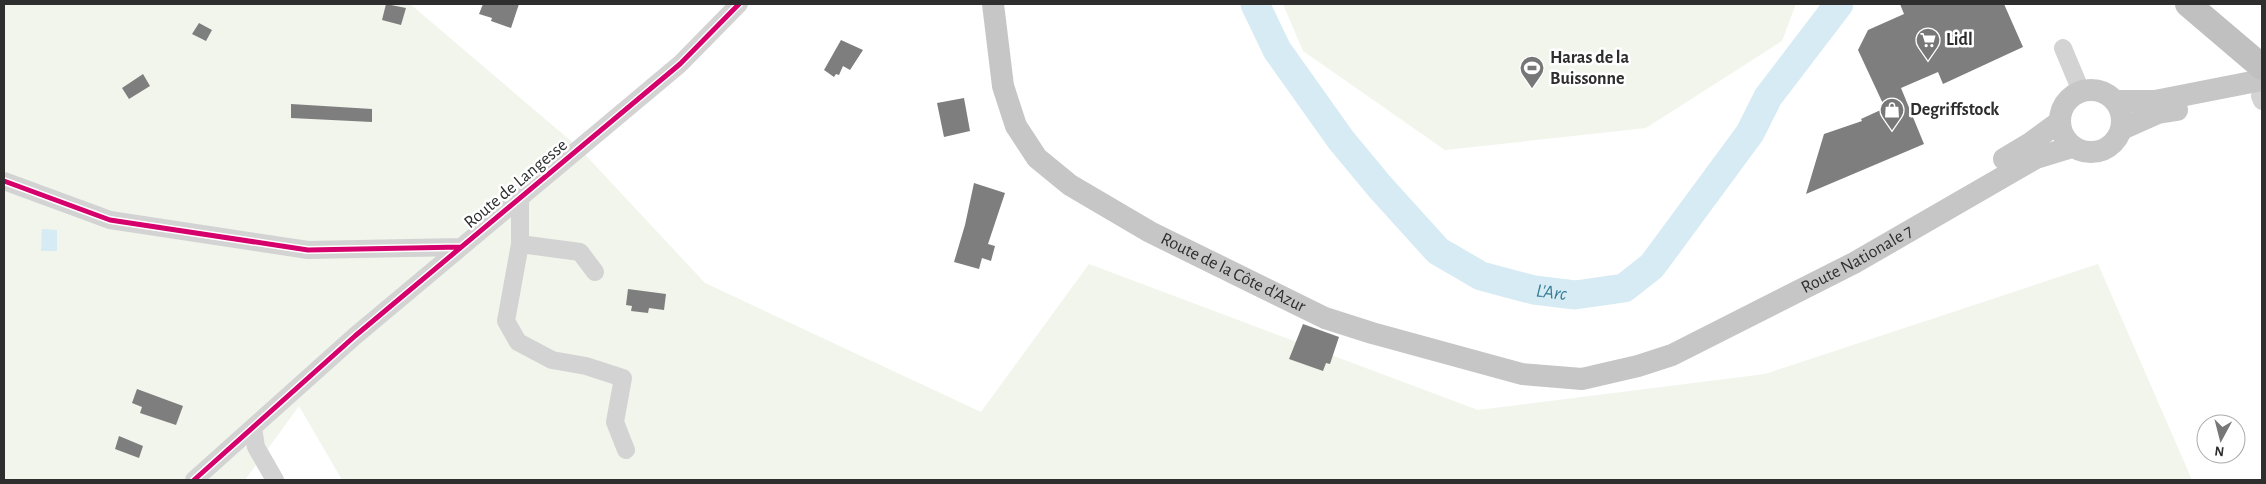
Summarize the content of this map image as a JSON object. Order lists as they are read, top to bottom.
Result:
{
  "streets": {
    "main road": ["Route Nationale 7", "Route de la Côte d'Azur"],
    "street": ["Route de Langesse"]
  },
  "crossings": [
    ["Route Nationale 7", "Route de la Côte d'Azur"]
  ],
  "water": ["L'Arc"],
  "places": {
    "supermarket": ["Lidl"],
    "sports": ["Haras de la Buissonne"],
    "shop": ["Degriffstock"]
  },
  "north": "bottom"
}
